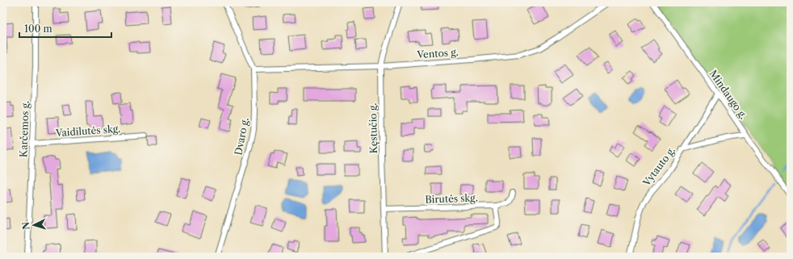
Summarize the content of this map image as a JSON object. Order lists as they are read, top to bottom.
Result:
{
  "streets": {
    "street": [
      "Ventos g.",
      "Mindaugo g.",
      "Kęstučio g.",
      "Karčemos g.",
      "Vaidilutės skg.",
      "Dvaro g.",
      "Vytauto g.",
      "Birutės skg."
    ]
  },
  "crossings": [
    ["Ventos g.", "Kęstučio g."],
    ["Ventos g.", "Dvaro g."],
    ["Mindaugo g.", "Vytauto g."],
    ["Kęstučio g.", "Birutės skg."],
    ["Karčemos g.", "Vaidilutės skg."]
  ],
  "scale_bar": "100 m",
  "north": "left"
}
